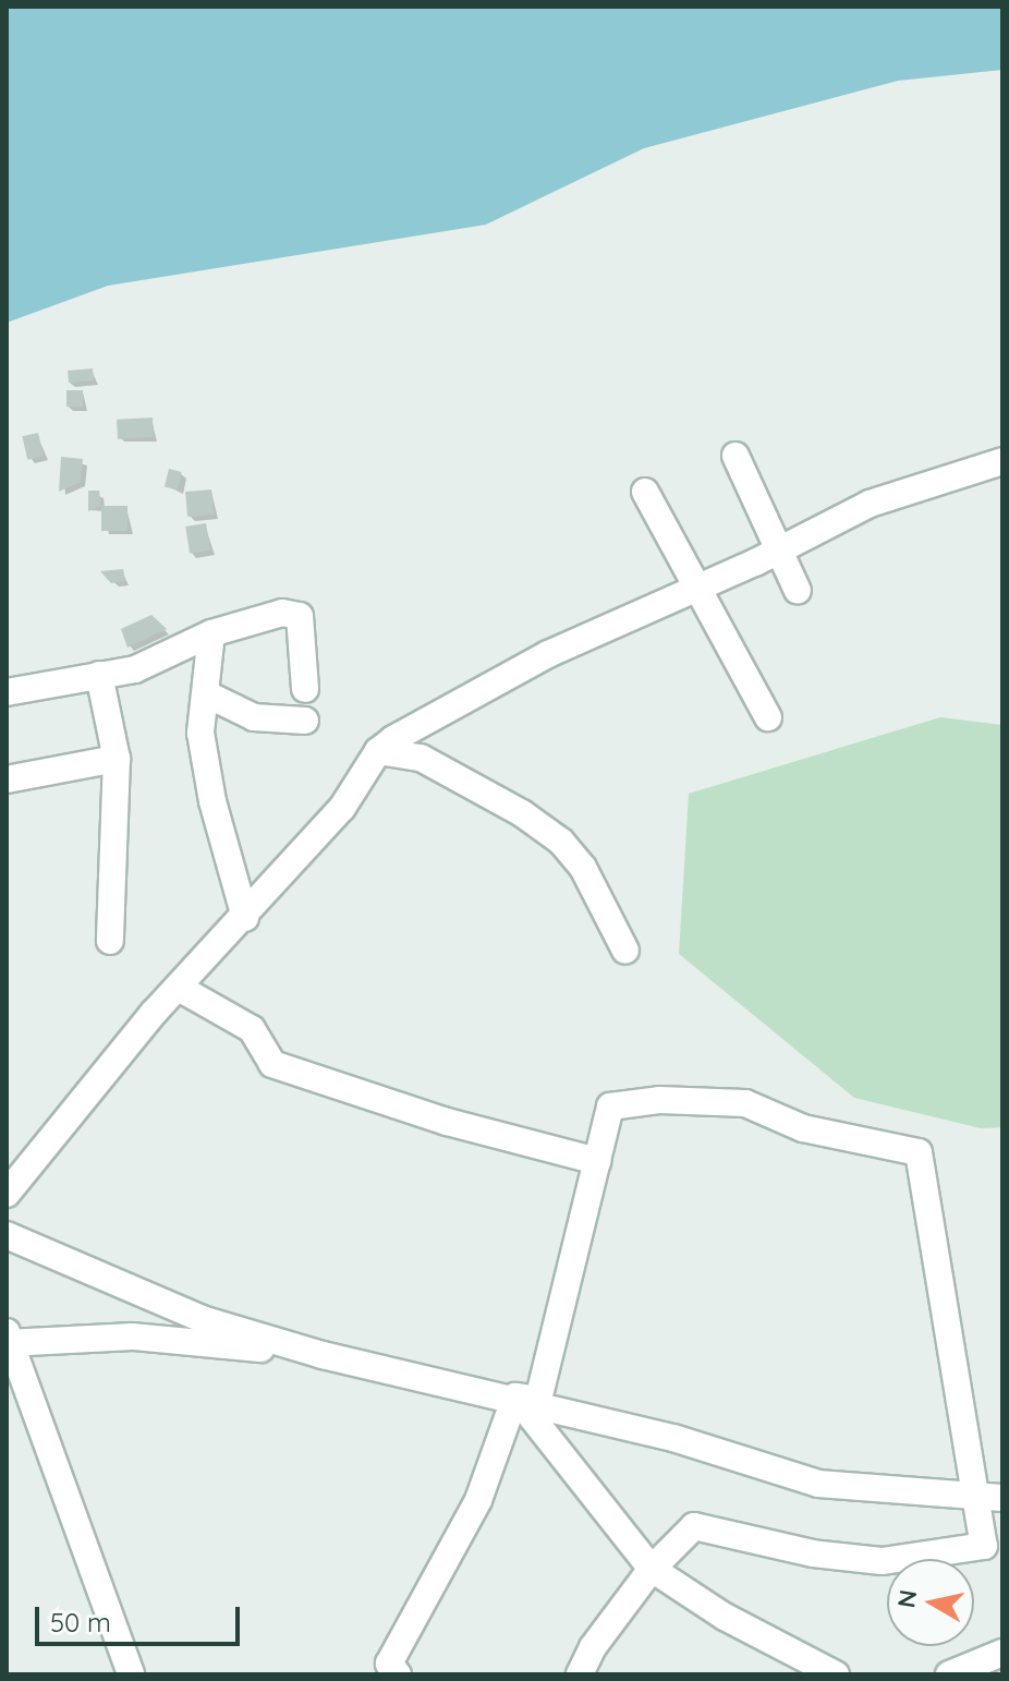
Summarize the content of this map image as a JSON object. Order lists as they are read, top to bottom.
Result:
{
  "scale_bar": "50 m",
  "north": "left"
}
